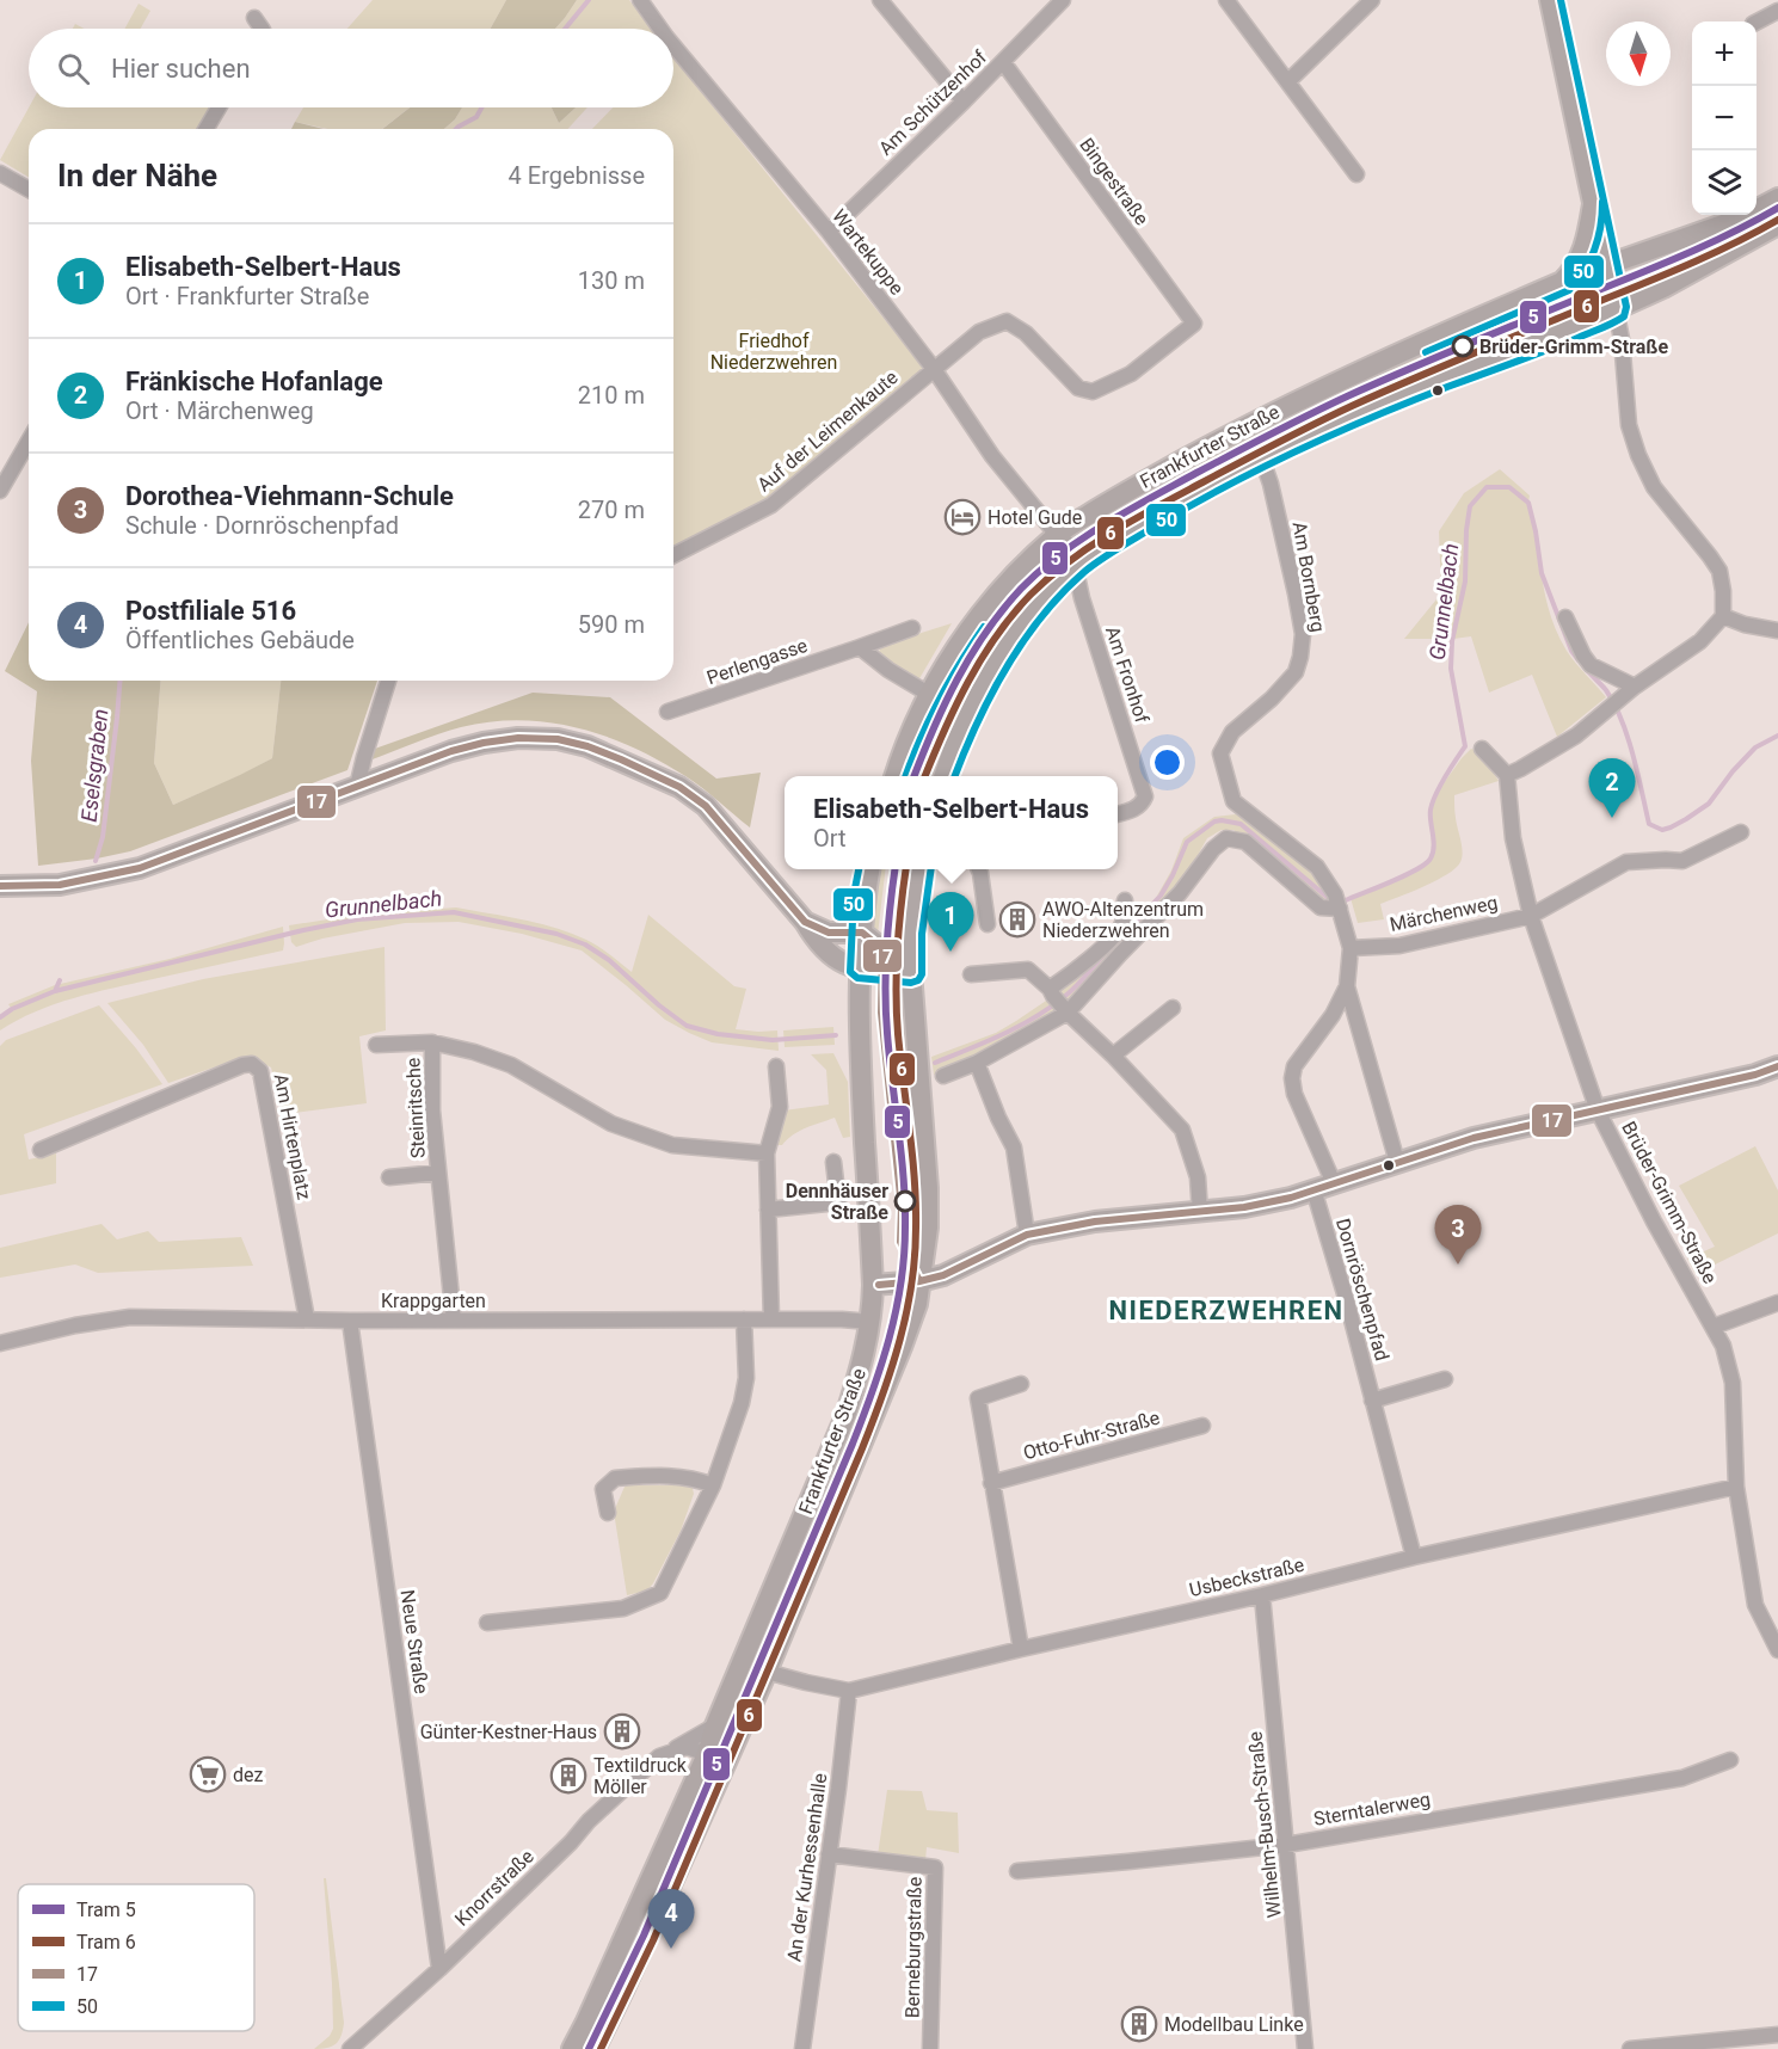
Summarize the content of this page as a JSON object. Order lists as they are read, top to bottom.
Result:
{
  "streets": {
    "main road": ["Frankfurter Straße"],
    "street": [
      "Am Schützenhof",
      "Bingestraße",
      "Wartekuppe",
      "Auf der Leimenkaute",
      "Am Bornberg",
      "Perlengasse",
      "Am Fronhof",
      "Märchenweg",
      "Steinritsche",
      "Am Hirtenplatz",
      "Brüder-Grimm-Straße",
      "Dornröschenpfad",
      "Krappgarten",
      "Otto-Fuhr-Straße",
      "Usbeckstraße",
      "Neue Straße",
      "Sterntalerweg",
      "Wilhelm-Busch-Straße",
      "An der Kurhessenhalle",
      "Knorrstraße",
      "Berneburgstraße"
    ]
  },
  "crossings": [
    ["Am Schützenhof", "Bingestraße"],
    ["Am Schützenhof", "Wartekuppe"],
    ["Bingestraße", "Auf der Leimenkaute"],
    ["Wartekuppe", "Auf der Leimenkaute"],
    ["Wartekuppe", "Frankfurter Straße"],
    ["Frankfurter Straße", "Am Bornberg"],
    ["Frankfurter Straße", "Am Fronhof"],
    ["Frankfurter Straße", "Krappgarten"],
    ["Frankfurter Straße", "Usbeckstraße"],
    ["Frankfurter Straße", "Knorrstraße"],
    ["Märchenweg", "Brüder-Grimm-Straße"],
    ["Steinritsche", "Krappgarten"],
    ["Am Hirtenplatz", "Krappgarten"],
    ["Brüder-Grimm-Straße", "Usbeckstraße"],
    ["Dornröschenpfad", "Usbeckstraße"],
    ["Krappgarten", "Neue Straße"],
    ["Usbeckstraße", "Wilhelm-Busch-Straße"],
    ["Usbeckstraße", "An der Kurhessenhalle"],
    ["Neue Straße", "Knorrstraße"],
    ["Sterntalerweg", "Wilhelm-Busch-Straße"],
    ["An der Kurhessenhalle", "Berneburgstraße"]
  ],
  "districts": ["NIEDERZWEHREN"],
  "water": ["Grunnelbach", "Eselsgraben"],
  "parks": ["Friedhof Niederzwehren"],
  "places": {
    "other": ["Brüder-Grimm-Straße", "Dennhäuser Straße"],
    "hotel": ["Hotel Gude"],
    "building": [
      "AWO-Altenzentrum Niederzwehren",
      "Günter-Kestner-Haus",
      "Textildruck Möller",
      "Modellbau Linke"
    ],
    "supermarket": ["dez"]
  },
  "lines": [
    "transit line 50",
    "tram line 5",
    "tram line 6",
    "transit line 17"
  ],
  "legend": [
    "Tram 5",
    "Tram 6",
    "17",
    "50"
  ],
  "north": "bottom",
  "page": {
    "map_buttons": ["+", "−"],
    "search": "Hier suchen",
    "heading": ["In der Nähe", "4 Ergebnisse"],
    "list": [
      {
        "mark": "1",
        "name": "Elisabeth-Selbert-Haus",
        "note": "Ort · Frankfurter Straße",
        "value": "130 m"
      },
      {
        "mark": "2",
        "name": "Fränkische Hofanlage",
        "note": "Ort · Märchenweg",
        "value": "210 m"
      },
      {
        "mark": "3",
        "name": "Dorothea-Viehmann-Schule",
        "note": "Schule · Dornröschenpfad",
        "value": "270 m"
      },
      {
        "mark": "4",
        "name": "Postfiliale 516",
        "note": "Öffentliches Gebäude",
        "value": "590 m"
      }
    ],
    "pins": [
      "2",
      "1",
      "3",
      "4"
    ],
    "popup": ["Elisabeth-Selbert-Haus", "Ort"]
  }
}
